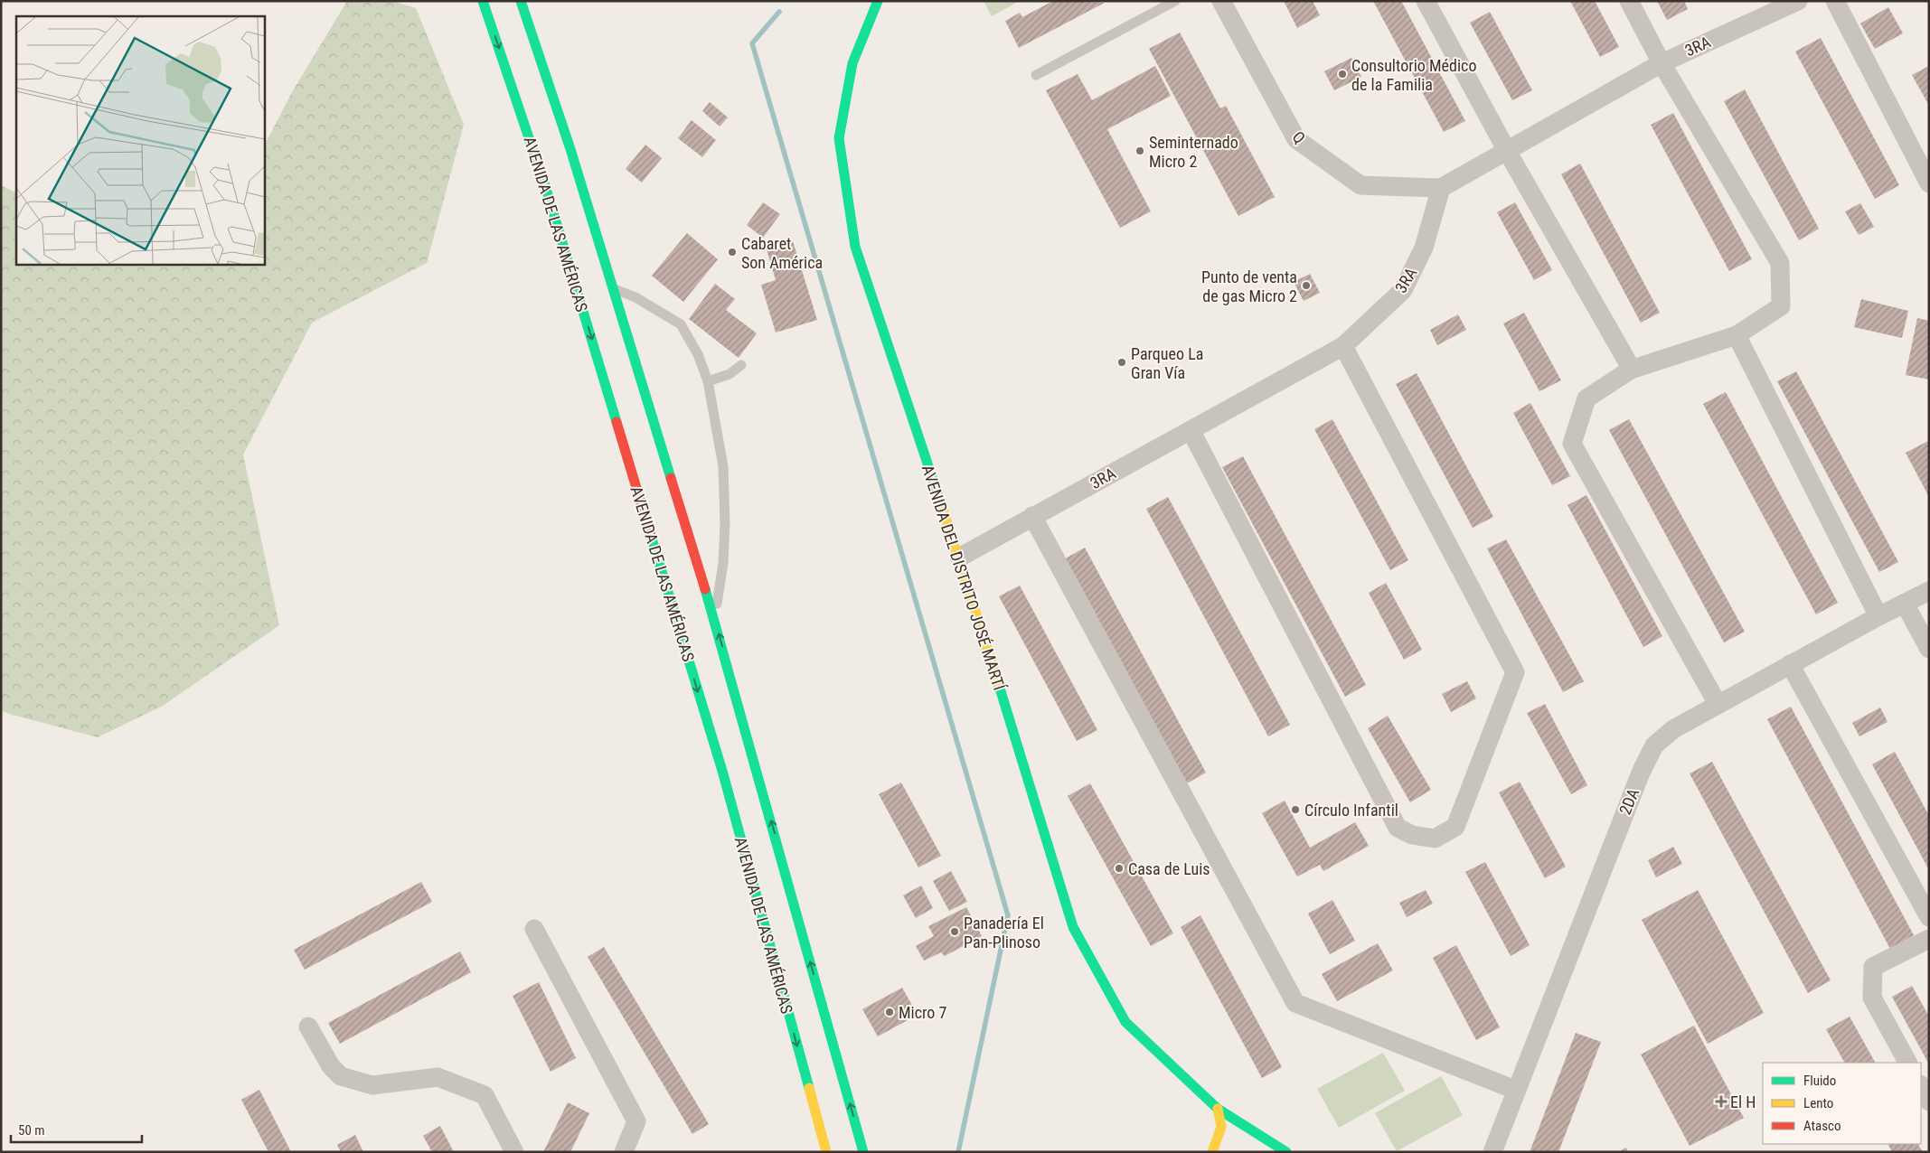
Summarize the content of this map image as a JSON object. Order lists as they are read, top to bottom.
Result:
{
  "streets": {
    "main road": ["AVENIDA DE LAS AMÉRICAS", "AVENIDA DEL DISTRITO JOSÉ MARTÍ"],
    "street": ["3RA", "Q", "2DA"]
  },
  "crossings": [
    ["3RA", "Q"],
    ["3RA", "AVENIDA DEL DISTRITO JOSÉ MARTÍ"]
  ],
  "places": {
    "other": [
      "Consultorio Médico de la Familia",
      "Seminternado Micro 2",
      "Cabaret Son América",
      "Punto de venta de gas Micro 2",
      "Parqueo La Gran Vía",
      "Círculo Infantil",
      "Casa de Luis",
      "Panadería El Pan-Plinoso",
      "Micro 7"
    ],
    "health": ["El H"]
  },
  "legend": ["Fluido", "Lento", "Atasco"],
  "scale_bar": "50 m"
}
